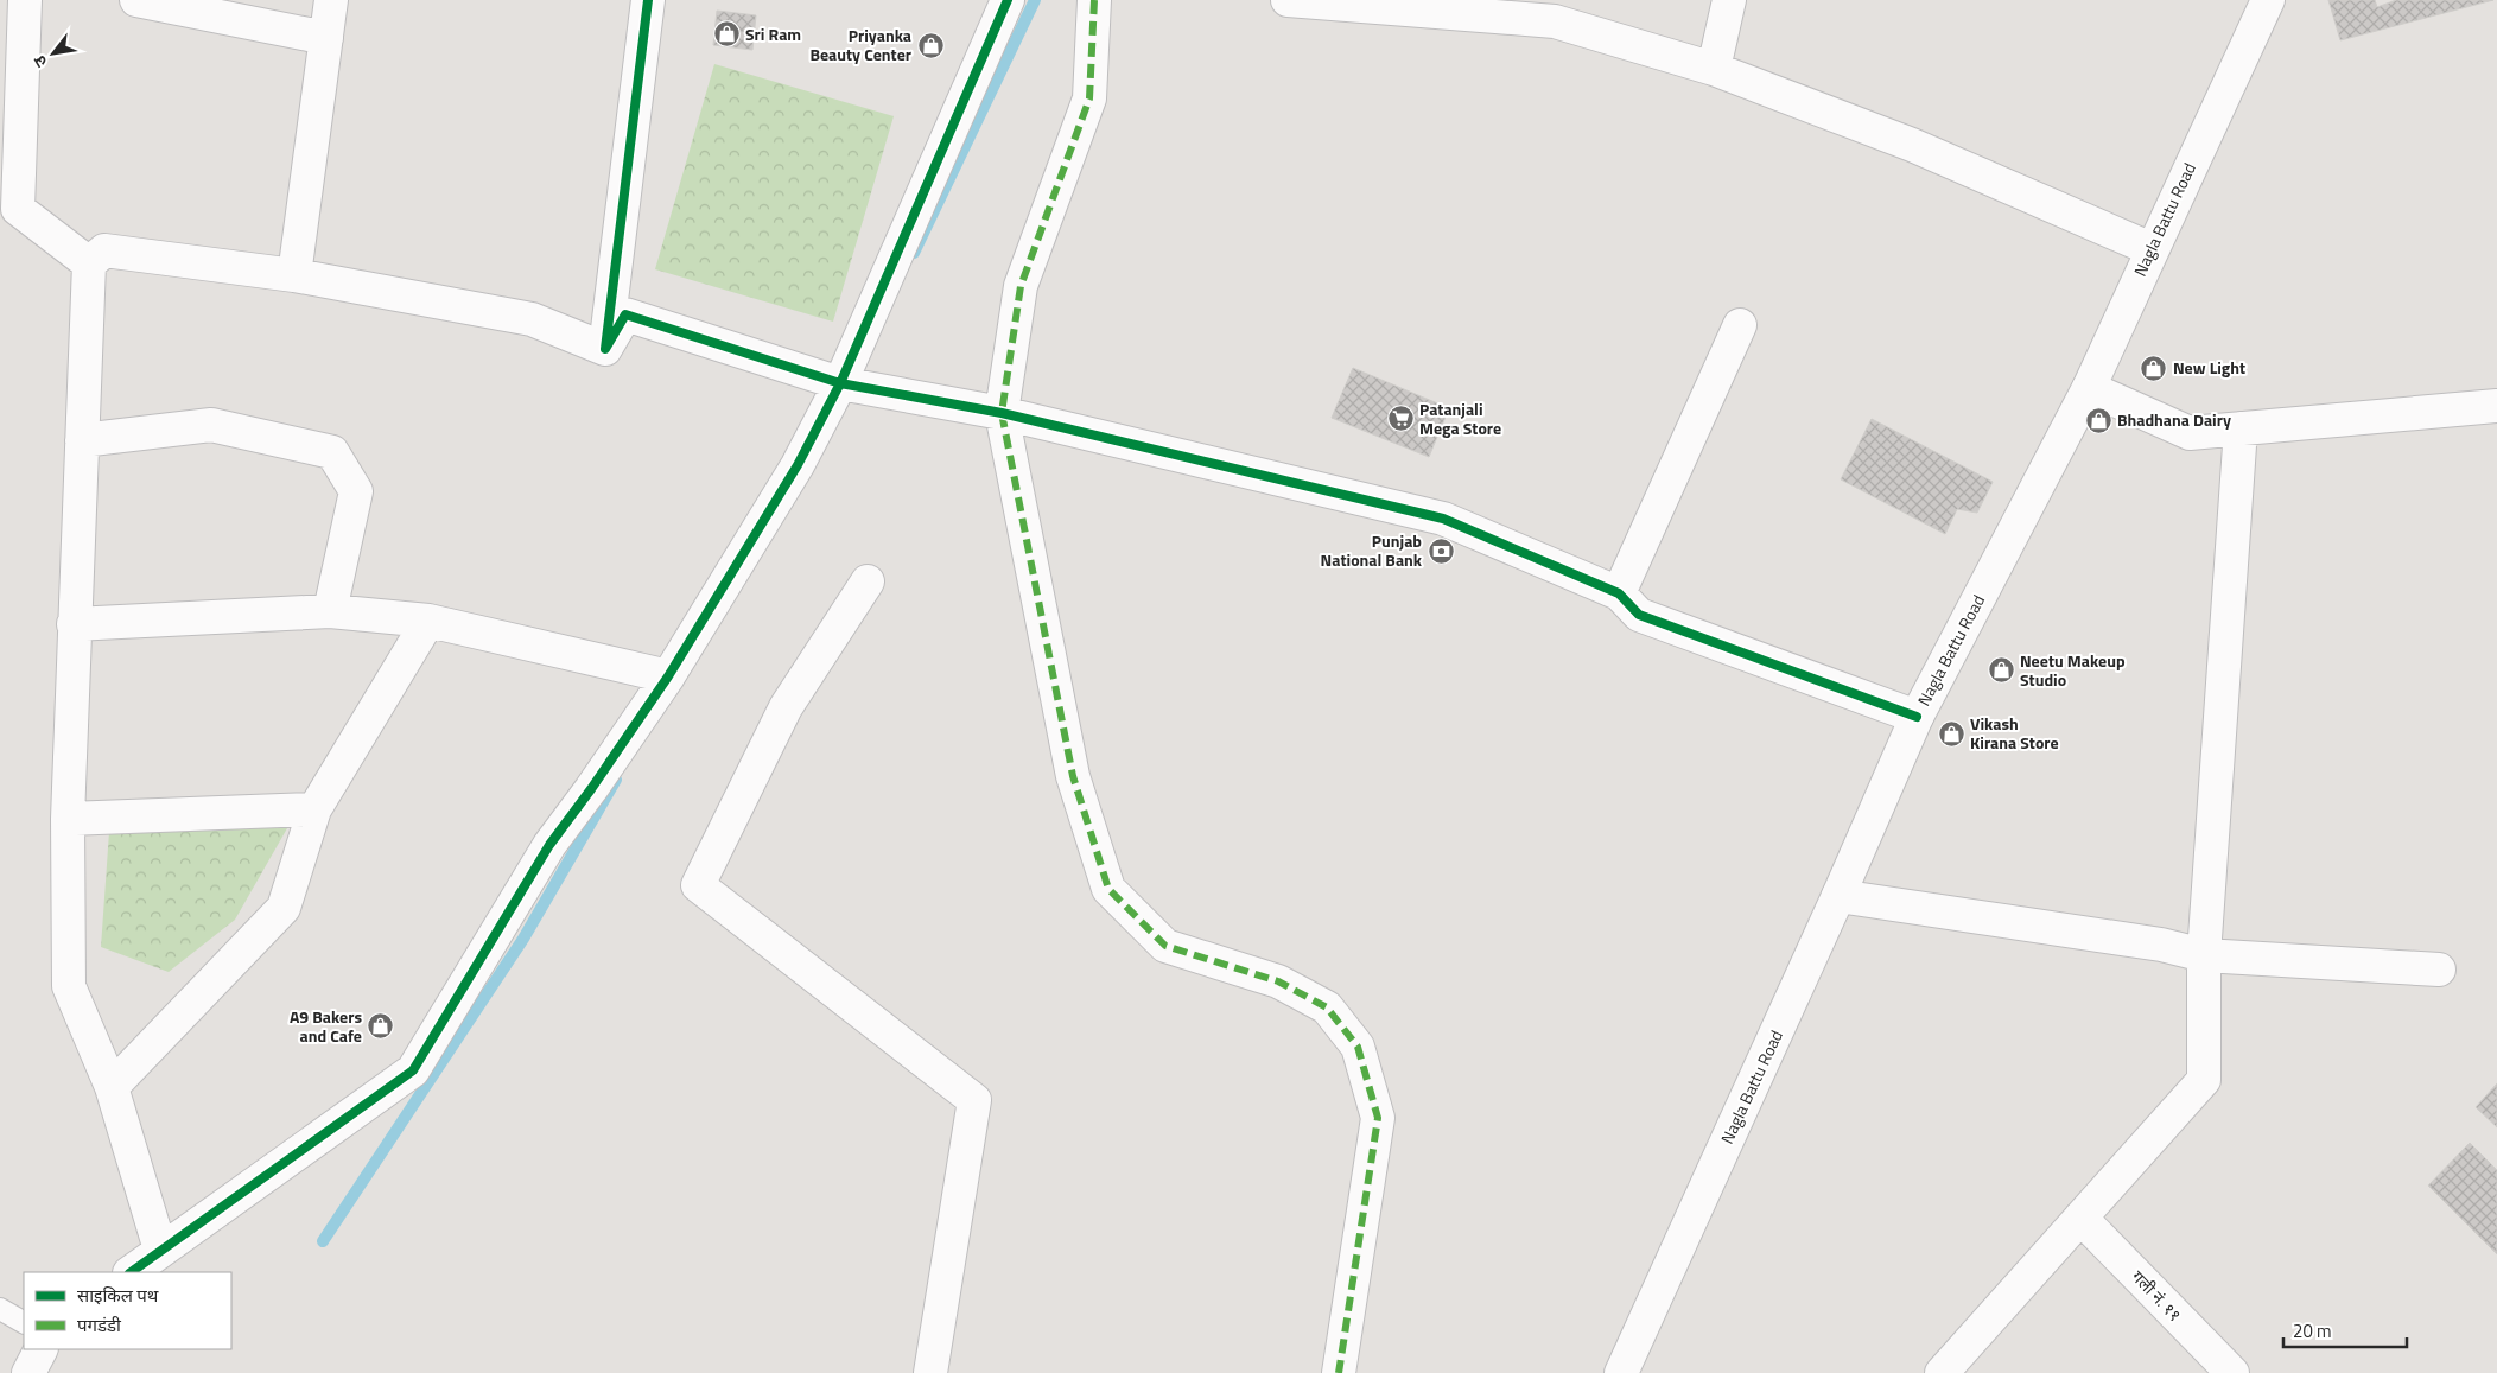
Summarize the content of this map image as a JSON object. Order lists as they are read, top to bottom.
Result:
{
  "streets": {
    "street": ["Nagla Battu Road", "गली नं. ११"]
  },
  "places": {
    "shop": [
      "Sri Ram",
      "Priyanka Beauty Center",
      "New Light",
      "Bhadhana Dairy",
      "Neetu Makeup Studio",
      "Vikash Kirana Store",
      "A9 Bakers and Cafe"
    ],
    "supermarket": ["Patanjali Mega Store"],
    "bank": ["Punjab National Bank"]
  },
  "legend": ["साइकिल पथ", "पगडंडी"],
  "scale_bar": "20 m",
  "north": "bottom left"
}
